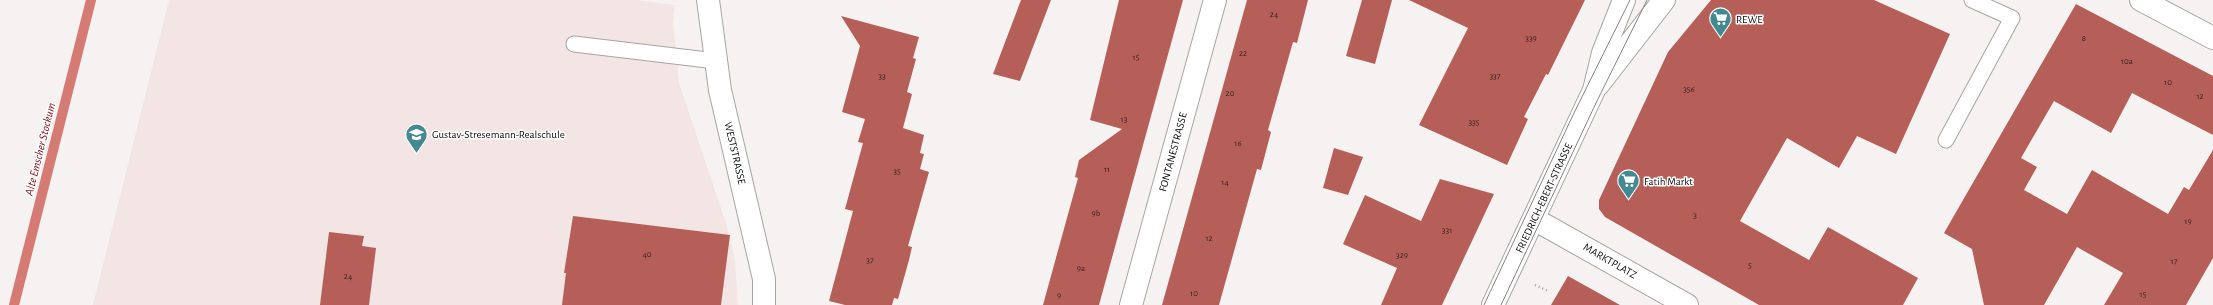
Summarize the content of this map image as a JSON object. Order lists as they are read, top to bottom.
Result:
{
  "streets": {
    "street": [
      "FONTANESTRASSE",
      "WESTSTRASSE",
      "FRIEDRICH-EBERT-STRASSE",
      "MARKTPLATZ"
    ]
  },
  "crossings": [
    ["FRIEDRICH-EBERT-STRASSE", "MARKTPLATZ"]
  ],
  "water": ["Alte Emscher Stockum"],
  "places": {
    "supermarket": ["REWE", "Fatih Markt"],
    "school or university": ["Gustav-Stresemann-Realschule"]
  },
  "house_numbers": [
    "24",
    "339",
    "8",
    "22",
    "15",
    "10a",
    "33",
    "337",
    "10",
    "356",
    "20",
    "12",
    "13",
    "335",
    "16",
    "11",
    "35",
    "14",
    "9b",
    "3",
    "19",
    "331",
    "12",
    "40",
    "329",
    "37",
    "17",
    "5",
    "9a",
    "24",
    "10",
    "15",
    "9"
  ]
}
